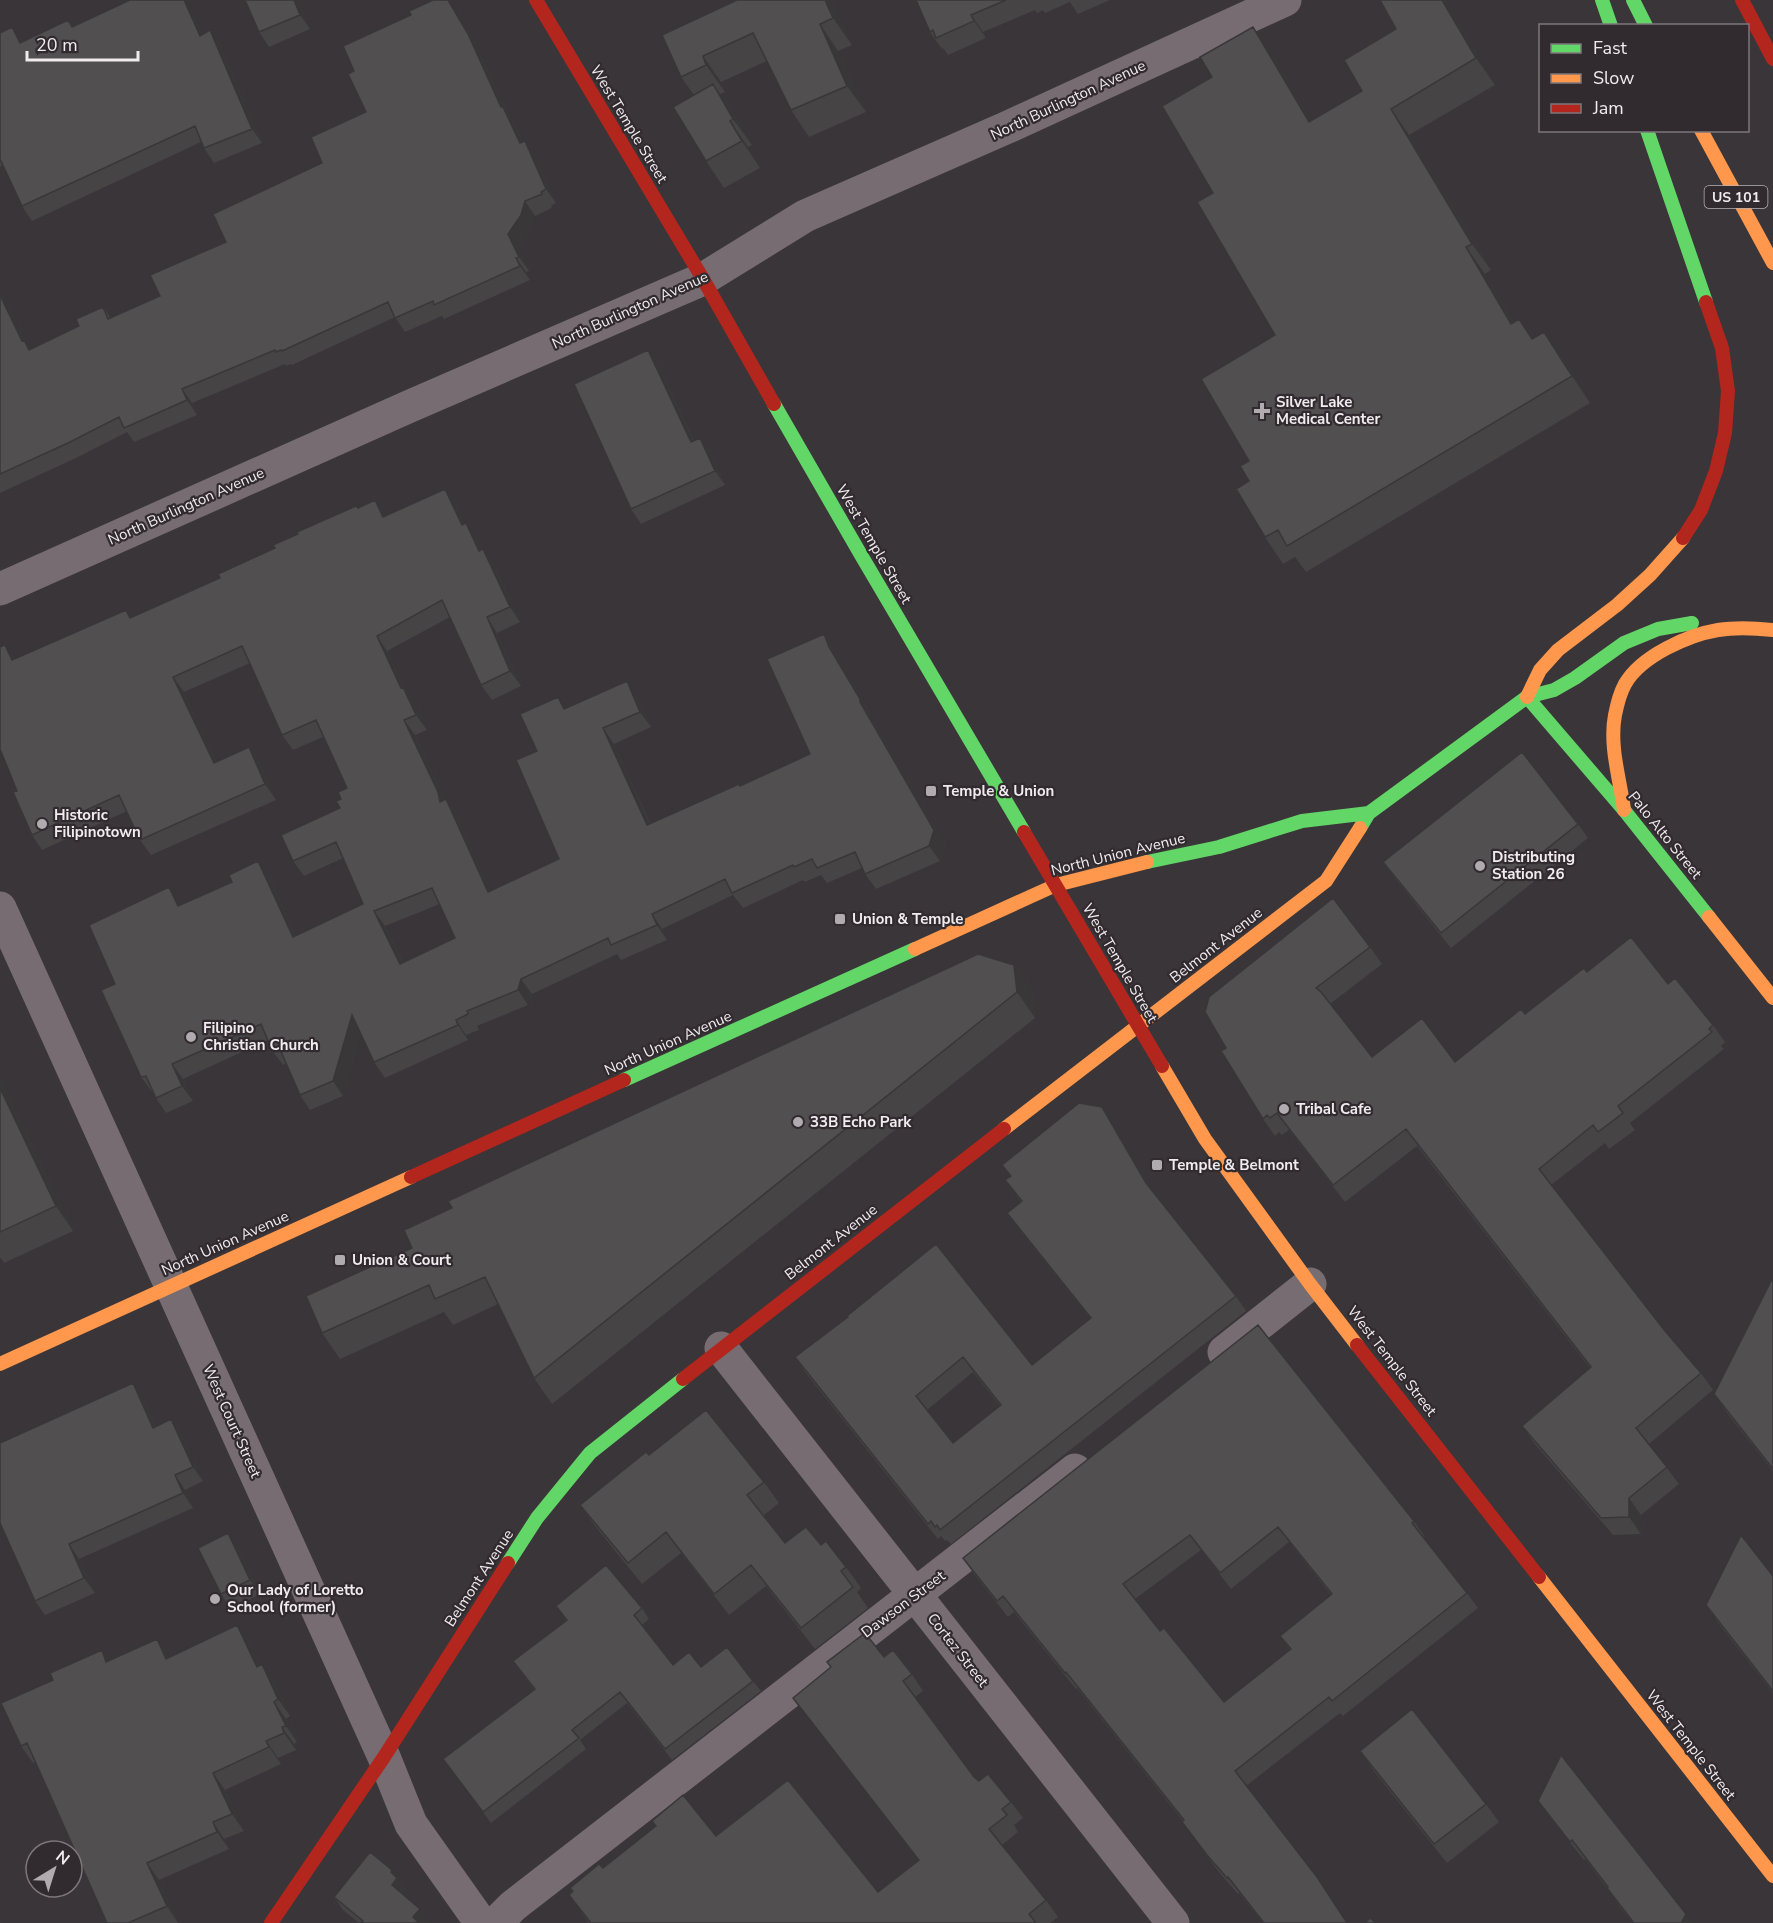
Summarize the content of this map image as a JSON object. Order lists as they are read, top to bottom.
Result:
{
  "streets": {
    "main road": [
      "West Temple Street",
      "US 101",
      "Palo Alto Street",
      "North Union Avenue",
      "Belmont Avenue"
    ],
    "street": [
      "North Burlington Avenue",
      "West Court Street",
      "Dawson Street",
      "Cortez Street"
    ]
  },
  "crossings": [
    ["North Burlington Avenue", "West Temple Street"],
    ["West Temple Street", "North Union Avenue"],
    ["West Temple Street", "Belmont Avenue"],
    ["Palo Alto Street", "Belmont Avenue"],
    ["North Union Avenue", "Belmont Avenue"],
    ["North Union Avenue", "West Court Street"],
    ["Belmont Avenue", "West Court Street"],
    ["Belmont Avenue", "Cortez Street"],
    ["Dawson Street", "Cortez Street"]
  ],
  "places": {
    "health": ["Silver Lake Medical Center"],
    "transit": [
      "Temple & Union",
      "Union & Temple",
      "Temple & Belmont",
      "Union & Court"
    ],
    "other": [
      "Historic Filipinotown",
      "Distributing Station 26",
      "Filipino Christian Church",
      "Tribal Cafe",
      "33B Echo Park",
      "Our Lady of Loretto School (former)"
    ]
  },
  "legend": ["Fast", "Slow", "Jam"],
  "scale_bar": "20 m",
  "north": "top right"
}
